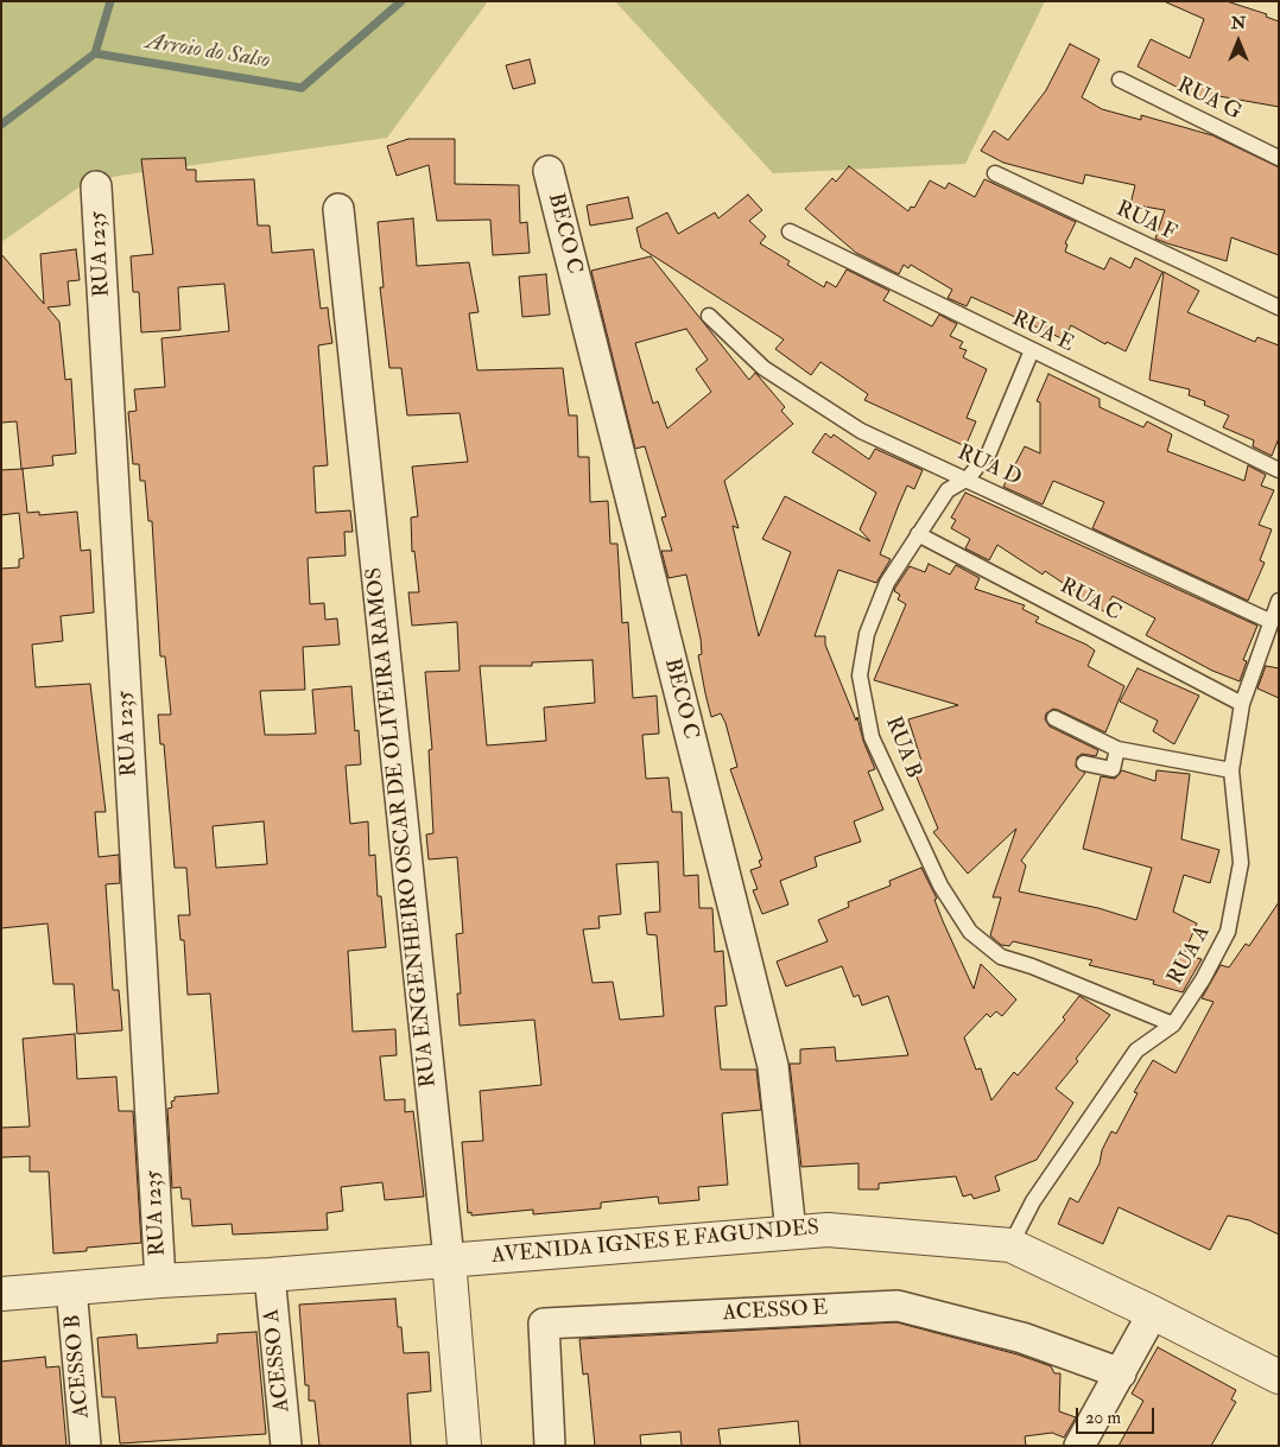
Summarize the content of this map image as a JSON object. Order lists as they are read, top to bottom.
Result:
{
  "streets": {
    "street": [
      "BECO C",
      "RUA 1235",
      "RUA ENGENHEIRO OSCAR DE OLIVEIRA RAMOS",
      "AVENIDA IGNES E FAGUNDES",
      "ACESSO E",
      "ACESSO A",
      "ACESSO B"
    ],
    "lane": [
      "RUA G",
      "RUA F",
      "RUA E",
      "RUA D",
      "RUA C",
      "RUA B",
      "RUA A"
    ]
  },
  "crossings": [
    ["BECO C", "AVENIDA IGNES E FAGUNDES"],
    ["RUA 1235", "AVENIDA IGNES E FAGUNDES"],
    ["RUA E", "RUA B"],
    ["RUA D", "RUA B"],
    ["RUA D", "RUA A"],
    ["RUA C", "RUA B"],
    ["RUA C", "RUA A"],
    ["RUA B", "RUA A"],
    ["RUA ENGENHEIRO OSCAR DE OLIVEIRA RAMOS", "AVENIDA IGNES E FAGUNDES"],
    ["RUA A", "AVENIDA IGNES E FAGUNDES"],
    ["AVENIDA IGNES E FAGUNDES", "ACESSO A"],
    ["AVENIDA IGNES E FAGUNDES", "ACESSO B"]
  ],
  "water": ["Arroio do Salso"],
  "scale_bar": "20 m",
  "north": "top"
}
